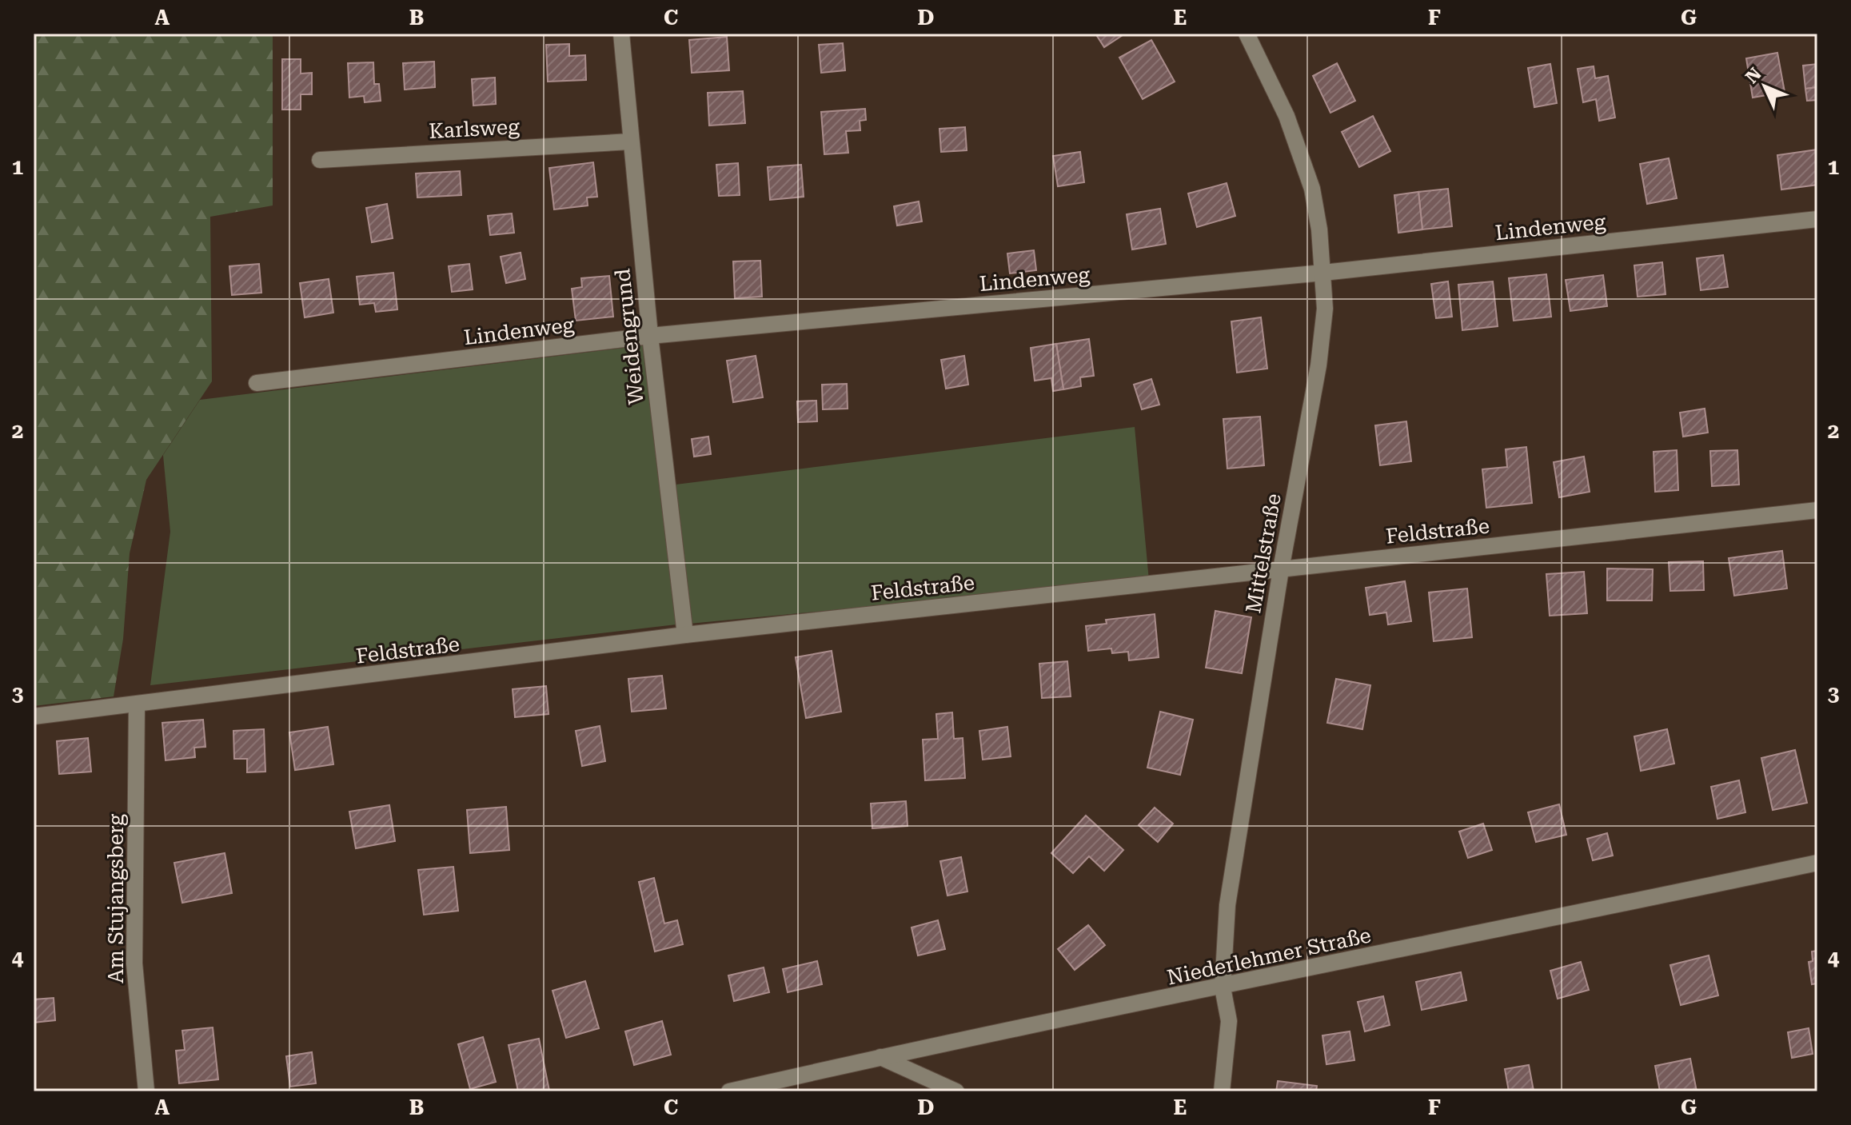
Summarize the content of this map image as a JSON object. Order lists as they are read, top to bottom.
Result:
{
  "streets": {
    "street": [
      "Karlsweg",
      "Lindenweg",
      "Weidengrund",
      "Feldstraße",
      "Mittelstraße",
      "Am Stujangsberg",
      "Niederlehmer Straße"
    ]
  },
  "crossings": [
    ["Karlsweg", "Weidengrund"],
    ["Lindenweg", "Weidengrund"],
    ["Lindenweg", "Mittelstraße"],
    ["Weidengrund", "Feldstraße"],
    ["Feldstraße", "Mittelstraße"],
    ["Feldstraße", "Am Stujangsberg"],
    ["Mittelstraße", "Niederlehmer Straße"]
  ],
  "north": "top left",
  "grid": {
    "columns": [
      "A",
      "B",
      "C",
      "D",
      "E",
      "F",
      "G"
    ],
    "rows": [
      "1",
      "2",
      "3",
      "4"
    ]
  }
}
